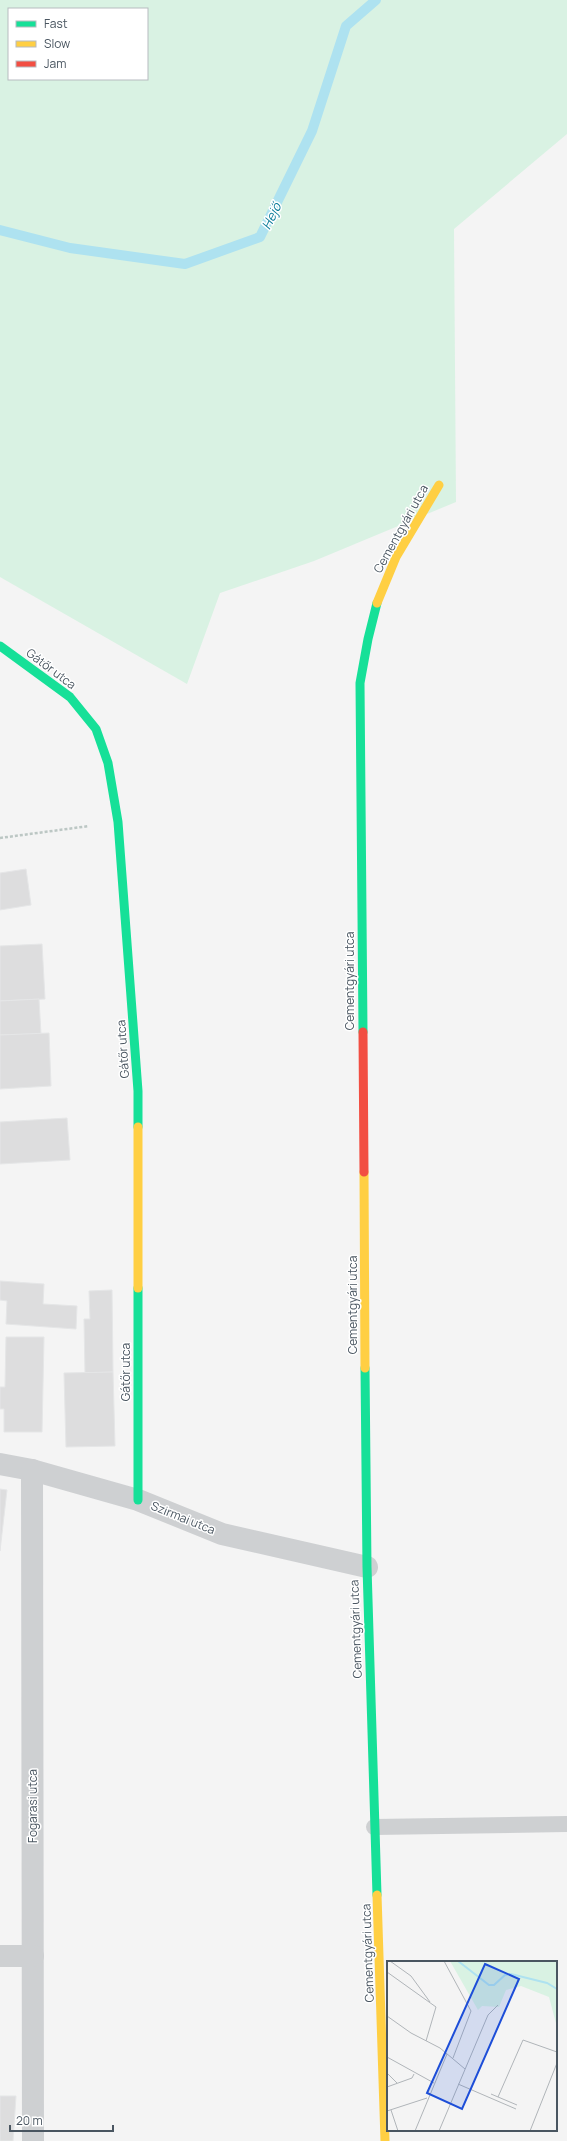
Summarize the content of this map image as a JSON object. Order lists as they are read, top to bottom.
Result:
{
  "streets": {
    "street": [
      "Cementgyári utca",
      "Gátőr utca",
      "Szirmai utca",
      "Fogarasi utca"
    ]
  },
  "crossings": [
    ["Cementgyári utca", "Szirmai utca"],
    ["Gátőr utca", "Szirmai utca"],
    ["Szirmai utca", "Fogarasi utca"]
  ],
  "water": ["Hejő"],
  "legend": ["Fast", "Slow", "Jam"],
  "scale_bar": "20 m"
}
